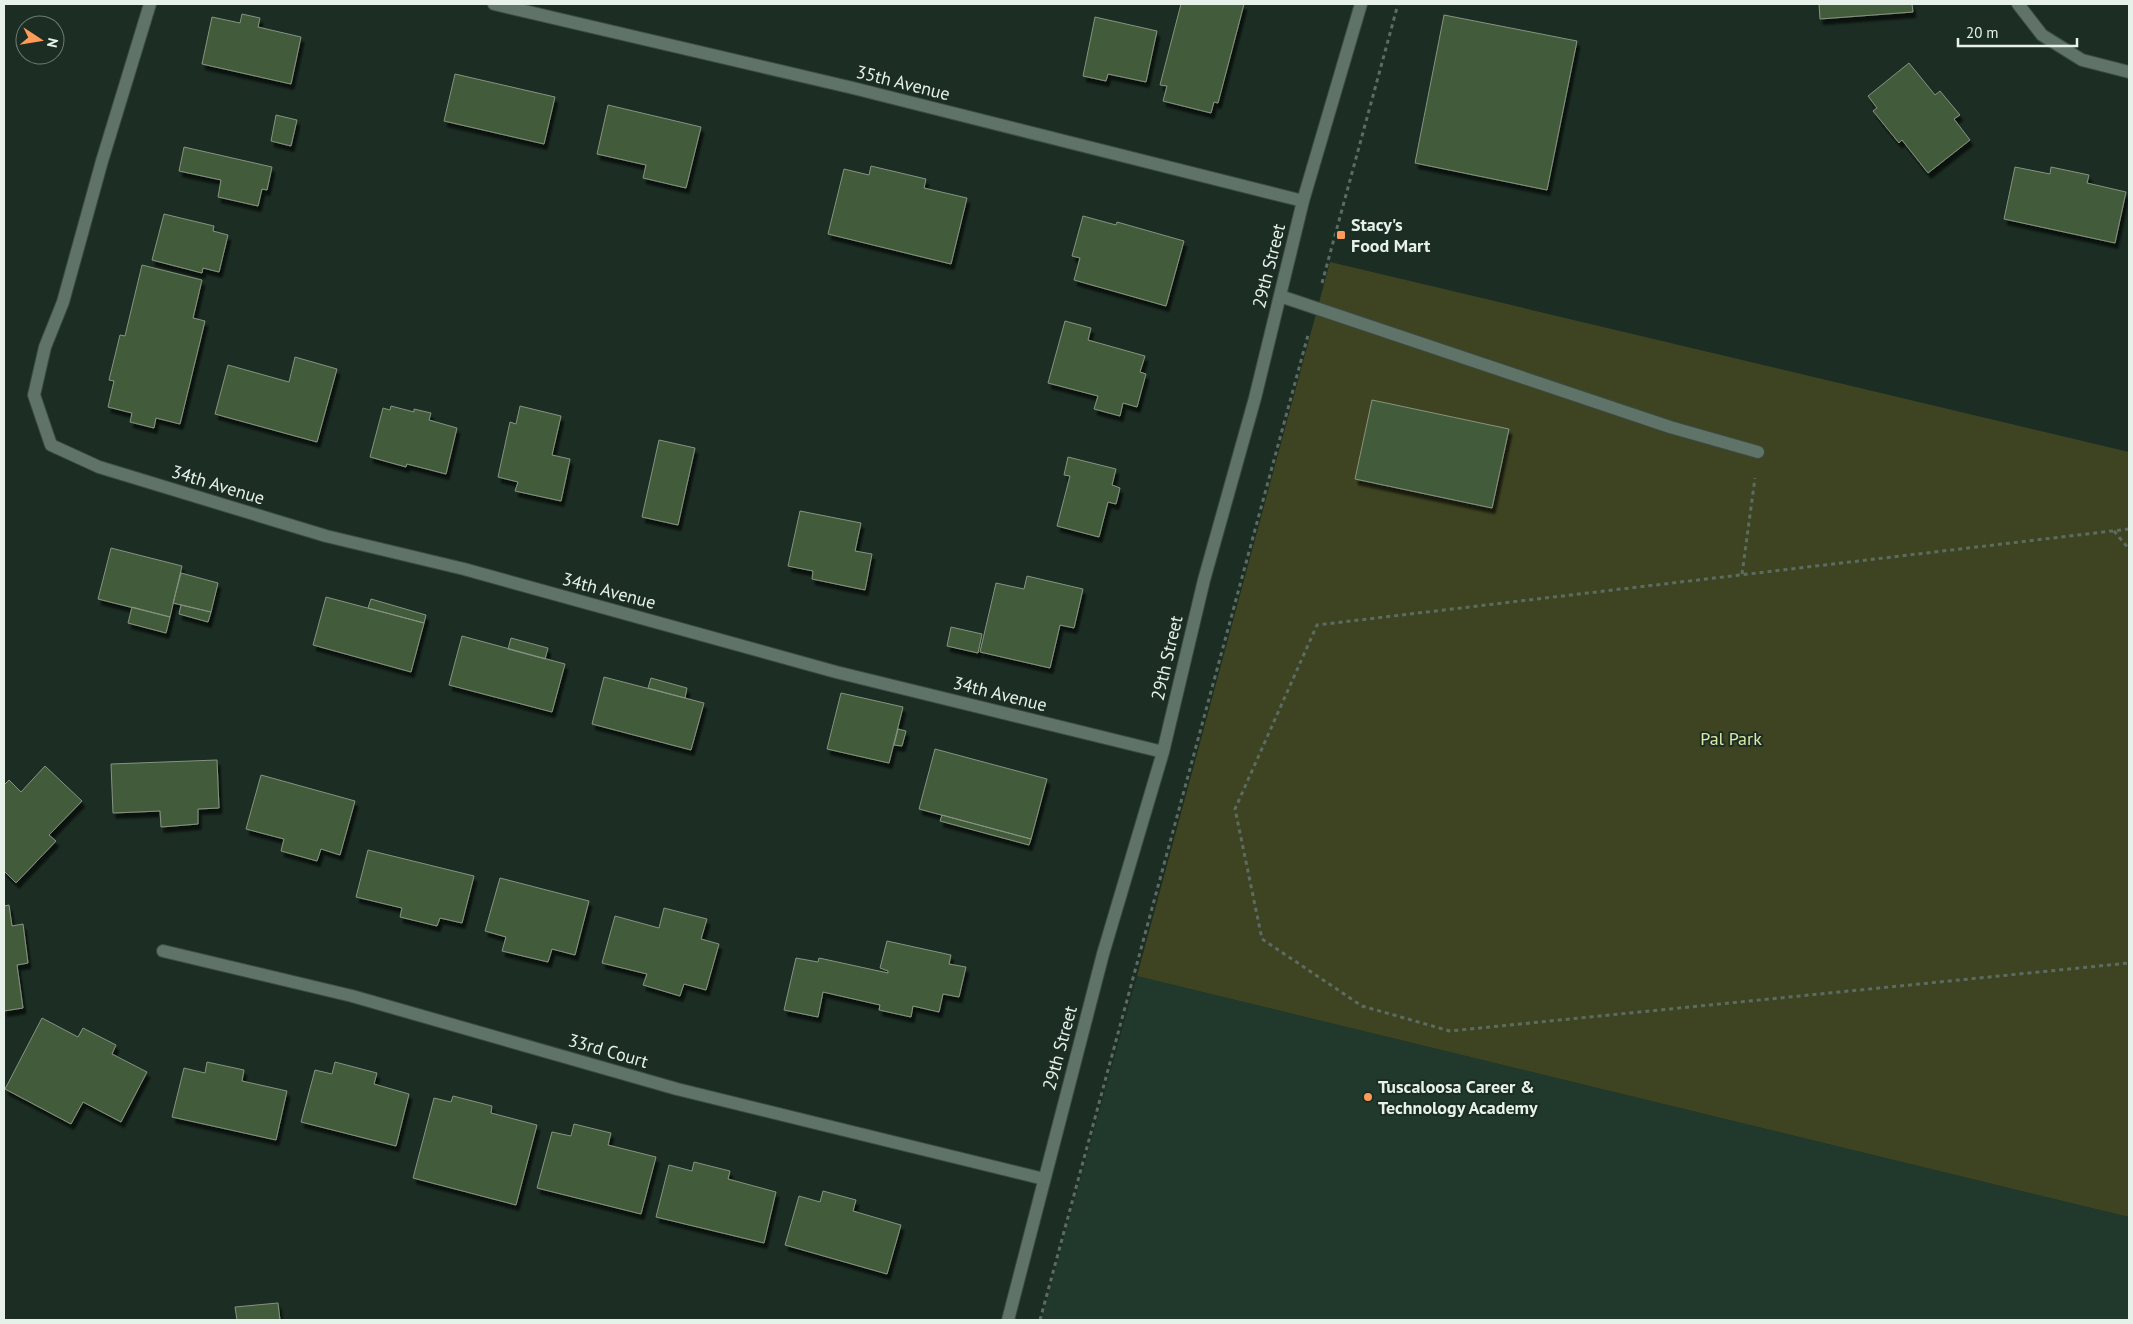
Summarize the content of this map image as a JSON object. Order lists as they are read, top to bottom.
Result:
{
  "streets": {
    "street": [
      "35th Avenue",
      "29th Street",
      "34th Avenue",
      "33rd Court"
    ]
  },
  "crossings": [
    ["35th Avenue", "29th Street"],
    ["29th Street", "34th Avenue"],
    ["29th Street", "33rd Court"]
  ],
  "parks": ["Pal Park"],
  "places": {
    "transit": ["Stacy's Food Mart"],
    "other": ["Tuscaloosa Career & Technology Academy"]
  },
  "scale_bar": "20 m",
  "north": "right"
}
